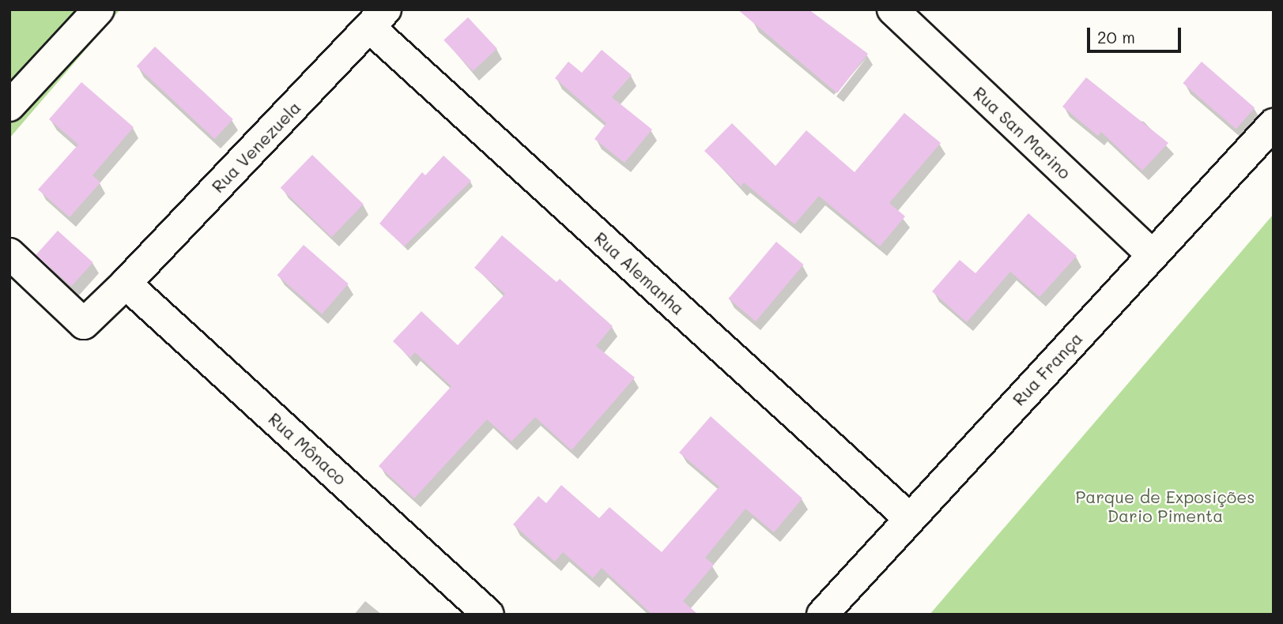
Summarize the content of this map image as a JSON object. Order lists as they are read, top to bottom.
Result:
{
  "streets": {
    "street": [
      "Rua San Marino",
      "Rua Venezuela",
      "Rua Alemanha",
      "Rua França",
      "Rua Mônaco"
    ]
  },
  "crossings": [
    ["Rua San Marino", "Rua França"],
    ["Rua Venezuela", "Rua Alemanha"],
    ["Rua Venezuela", "Rua Mônaco"],
    ["Rua Alemanha", "Rua França"]
  ],
  "parks": ["Parque de Exposições Dario Pimenta"],
  "scale_bar": "20 m"
}
